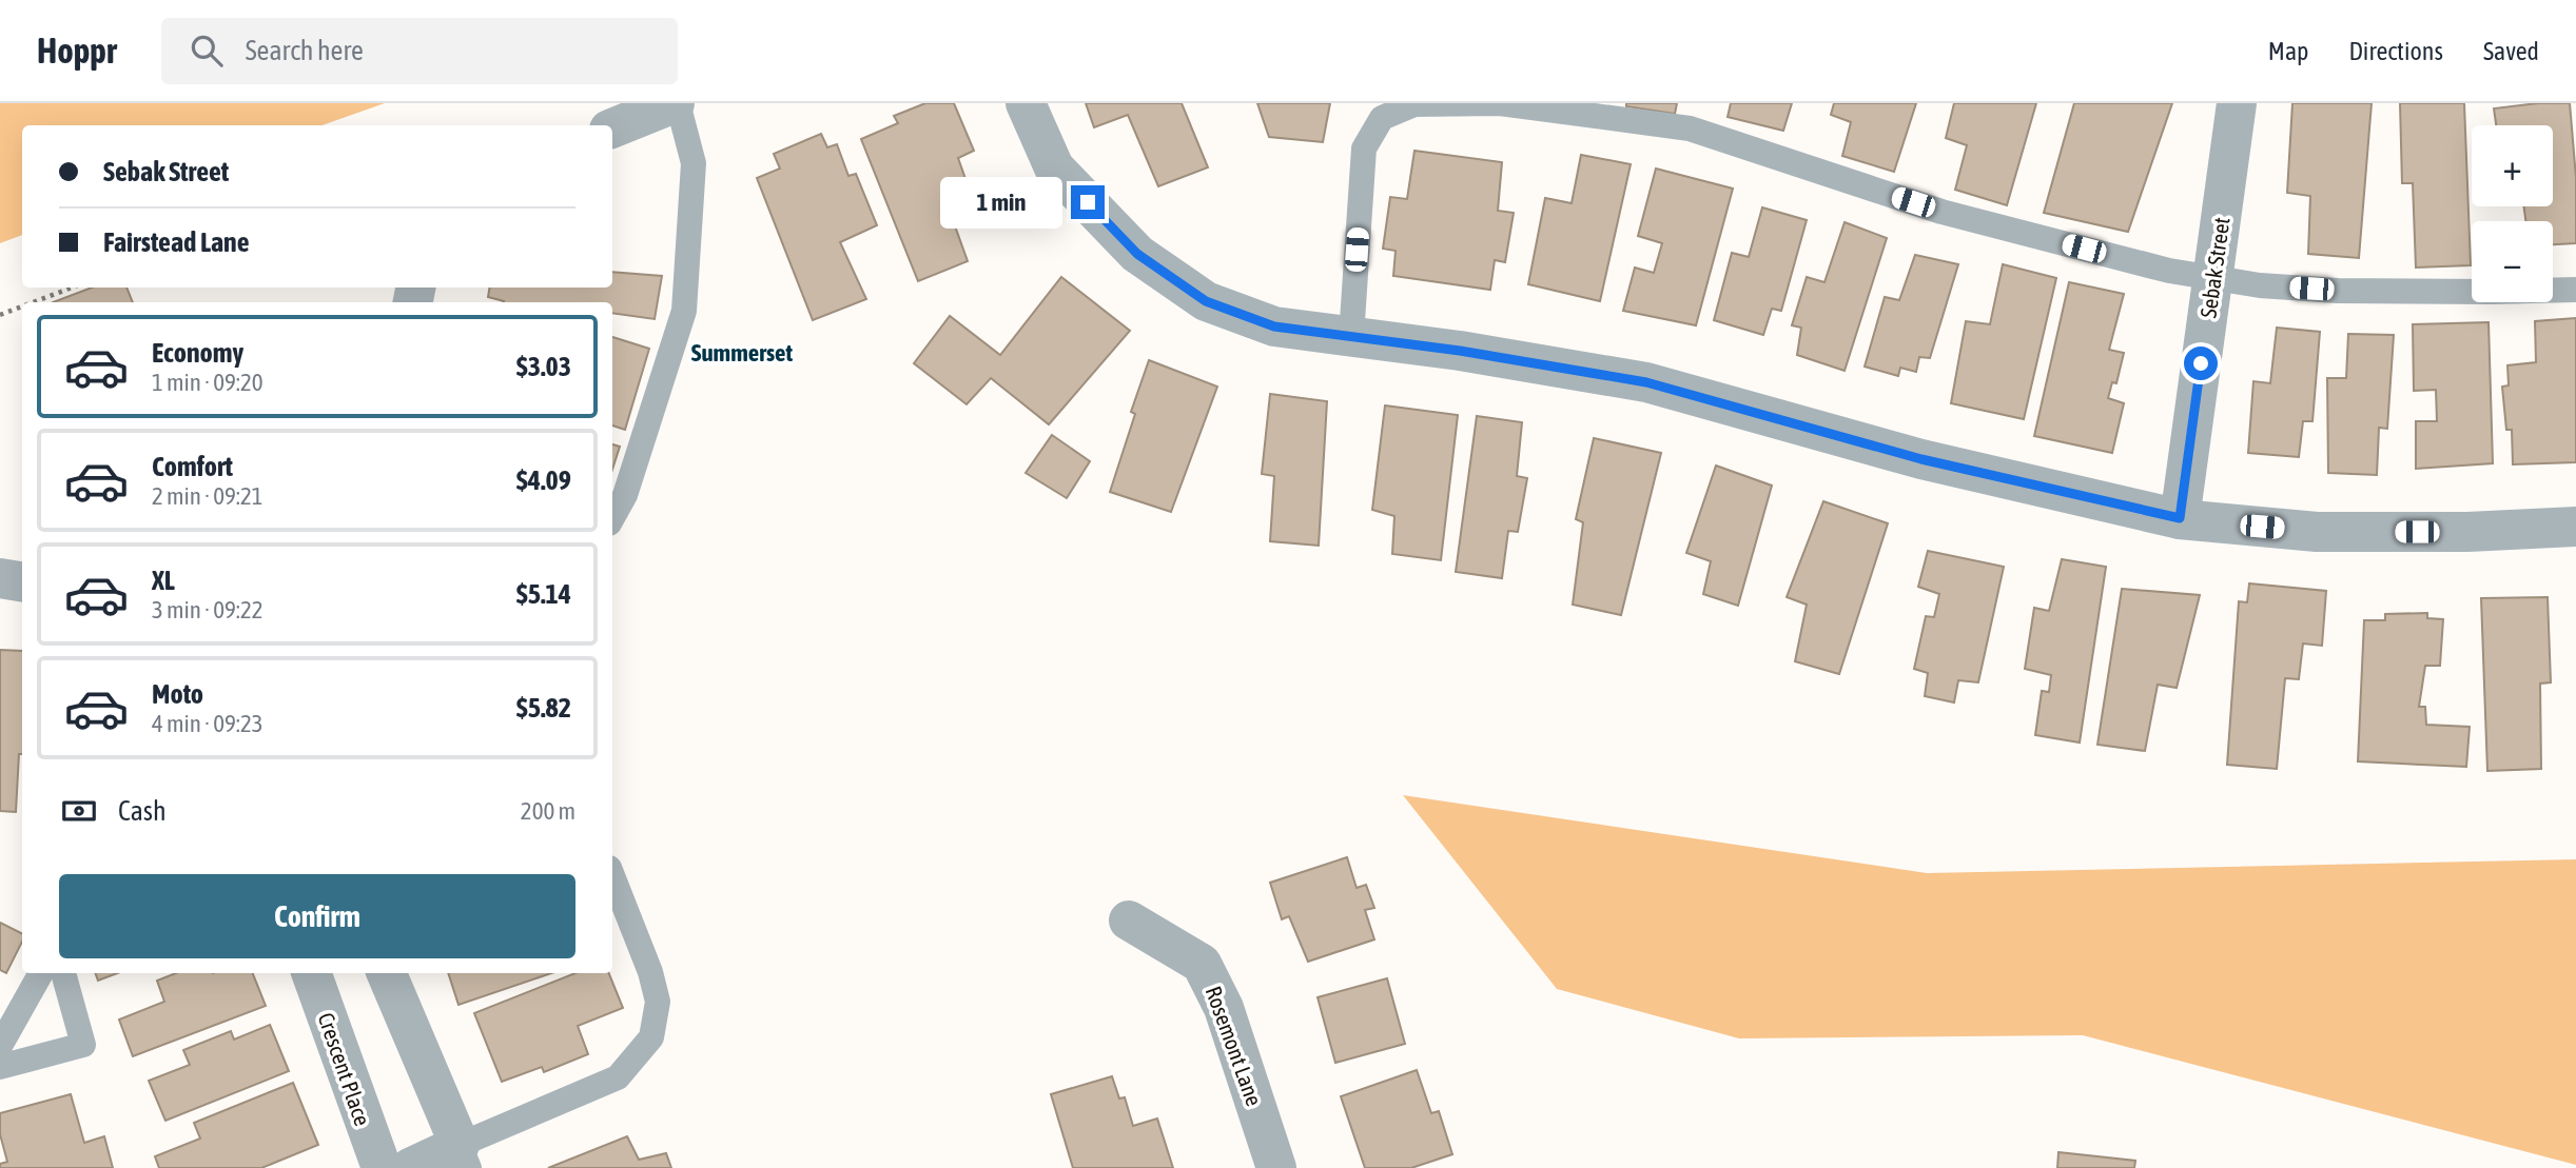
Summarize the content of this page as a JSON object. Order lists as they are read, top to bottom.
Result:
{
  "streets": {
    "street": ["Sebak Street", "Rosemont Lane", "Crescent Place"]
  },
  "districts": ["Summerset"],
  "page": {
    "header": "Hoppr",
    "search": "Search here",
    "nav": ["Map", "Directions", "Saved"],
    "map_buttons": ["+", "−"],
    "banner": ["Sebak Street", "Fairstead Lane"],
    "bubble": "1 min",
    "list": [
      {
        "name": "Economy",
        "note": "1 min · 09:20",
        "value": "$3.03"
      },
      {
        "name": "Comfort",
        "note": "2 min · 09:21",
        "value": "$4.09"
      },
      {
        "name": "XL",
        "note": "3 min · 09:22",
        "value": "$5.14"
      },
      {
        "name": "Moto",
        "note": "4 min · 09:23",
        "value": "$5.82"
      }
    ],
    "pay": ["Cash", "200 m"],
    "buttons": "Confirm"
  }
}
